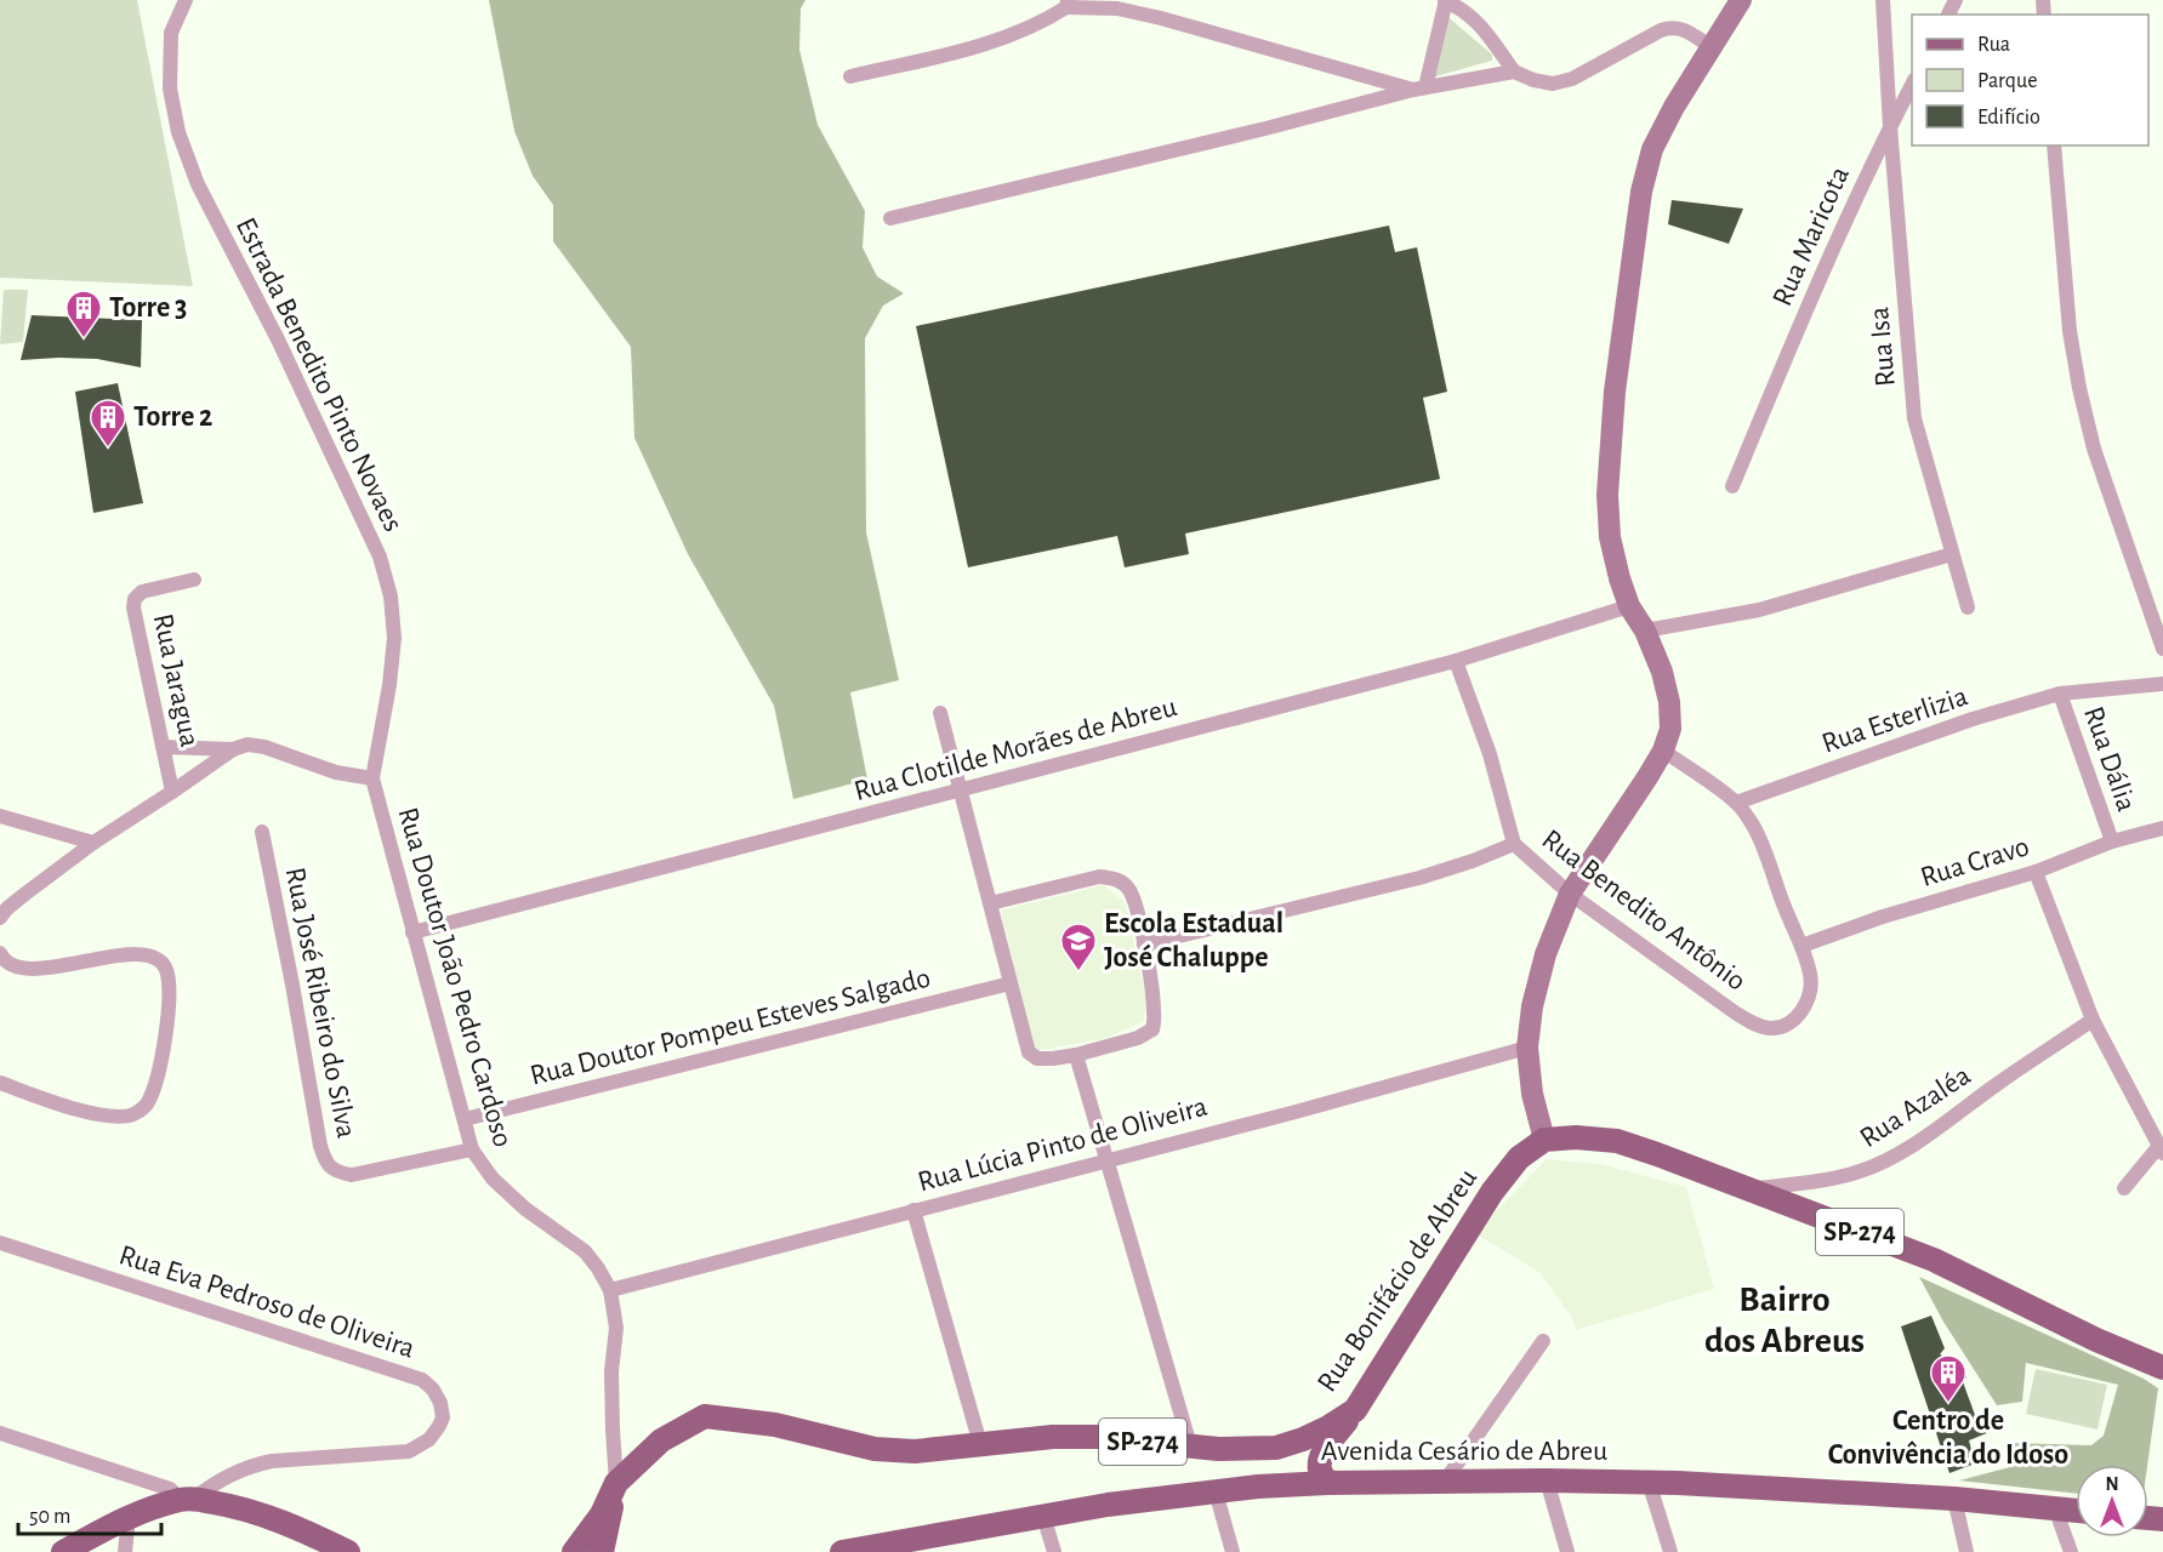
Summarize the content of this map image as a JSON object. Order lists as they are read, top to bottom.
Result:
{
  "streets": {
    "main road": ["SP-274", "Rua Bonifácio de Abreu", "Avenida Cesário de Abreu"],
    "street": [
      "Rua Maricota",
      "Rua Isa",
      "Estrada Benedito Pinto Novaes",
      "Rua Jaragua",
      "Rua Esterlizia",
      "Rua Clotilde Morães de Abreu",
      "Rua Dália",
      "Rua Cravo",
      "Rua Benedito Antônio",
      "Rua Doutor João Pedro Cardoso",
      "Rua José Ribeiro do Silva",
      "Rua Doutor Pompeu Esteves Salgado",
      "Rua Azaléa",
      "Rua Lúcia Pinto de Oliveira",
      "Rua Eva Pedroso de Oliveira"
    ]
  },
  "crossings": [
    ["Rua Maricota", "Rua Isa"],
    ["Estrada Benedito Pinto Novaes", "Rua Doutor João Pedro Cardoso"],
    ["Rua Esterlizia", "Rua Dália"],
    ["Rua Clotilde Morães de Abreu", "Rua Benedito Antônio"],
    ["Rua Clotilde Morães de Abreu", "Rua Doutor João Pedro Cardoso"],
    ["Rua Dália", "Rua Cravo"],
    ["Rua Cravo", "Rua Benedito Antônio"],
    ["Rua Doutor João Pedro Cardoso", "Rua José Ribeiro do Silva"],
    ["Rua Doutor João Pedro Cardoso", "Rua Doutor Pompeu Esteves Salgado"],
    ["Rua Doutor João Pedro Cardoso", "Rua Lúcia Pinto de Oliveira"],
    ["Rua Doutor João Pedro Cardoso", "Rua Bonifácio de Abreu"],
    ["Rua Azaléa", "SP-274"],
    ["SP-274", "Rua Bonifácio de Abreu"]
  ],
  "districts": ["Bairro dos Abreus"],
  "places": {
    "building": ["Torre 3", "Torre 2", "Centro de Convivência do Idoso"],
    "school or university": ["Escola Estadual José Chaluppe"]
  },
  "legend": ["Rua", "Parque", "Edifício"],
  "scale_bar": "50 m",
  "north": "top"
}
